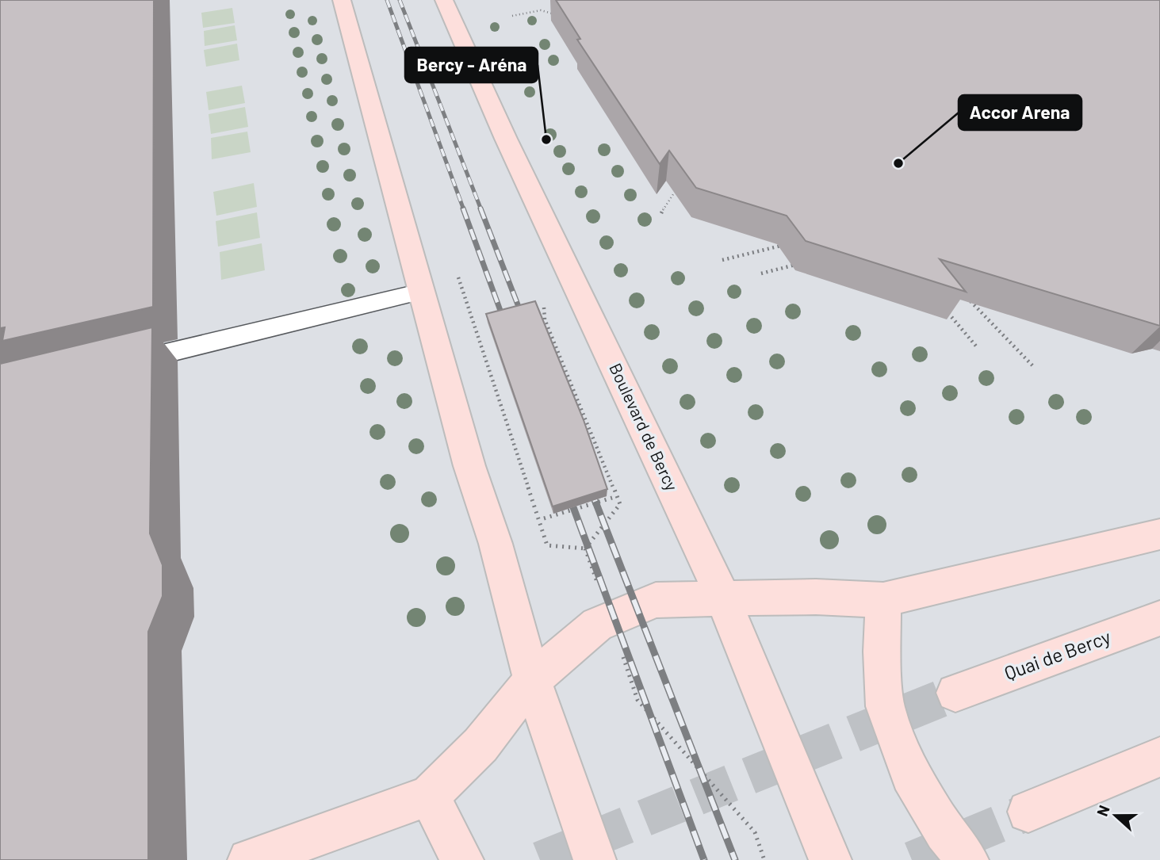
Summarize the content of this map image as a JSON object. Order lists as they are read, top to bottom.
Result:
{
  "streets": {
    "main road": ["Boulevard de Bercy", "Quai de Bercy"]
  },
  "places": ["Bercy - Aréna", "Accor Arena"],
  "north": "left"
}
